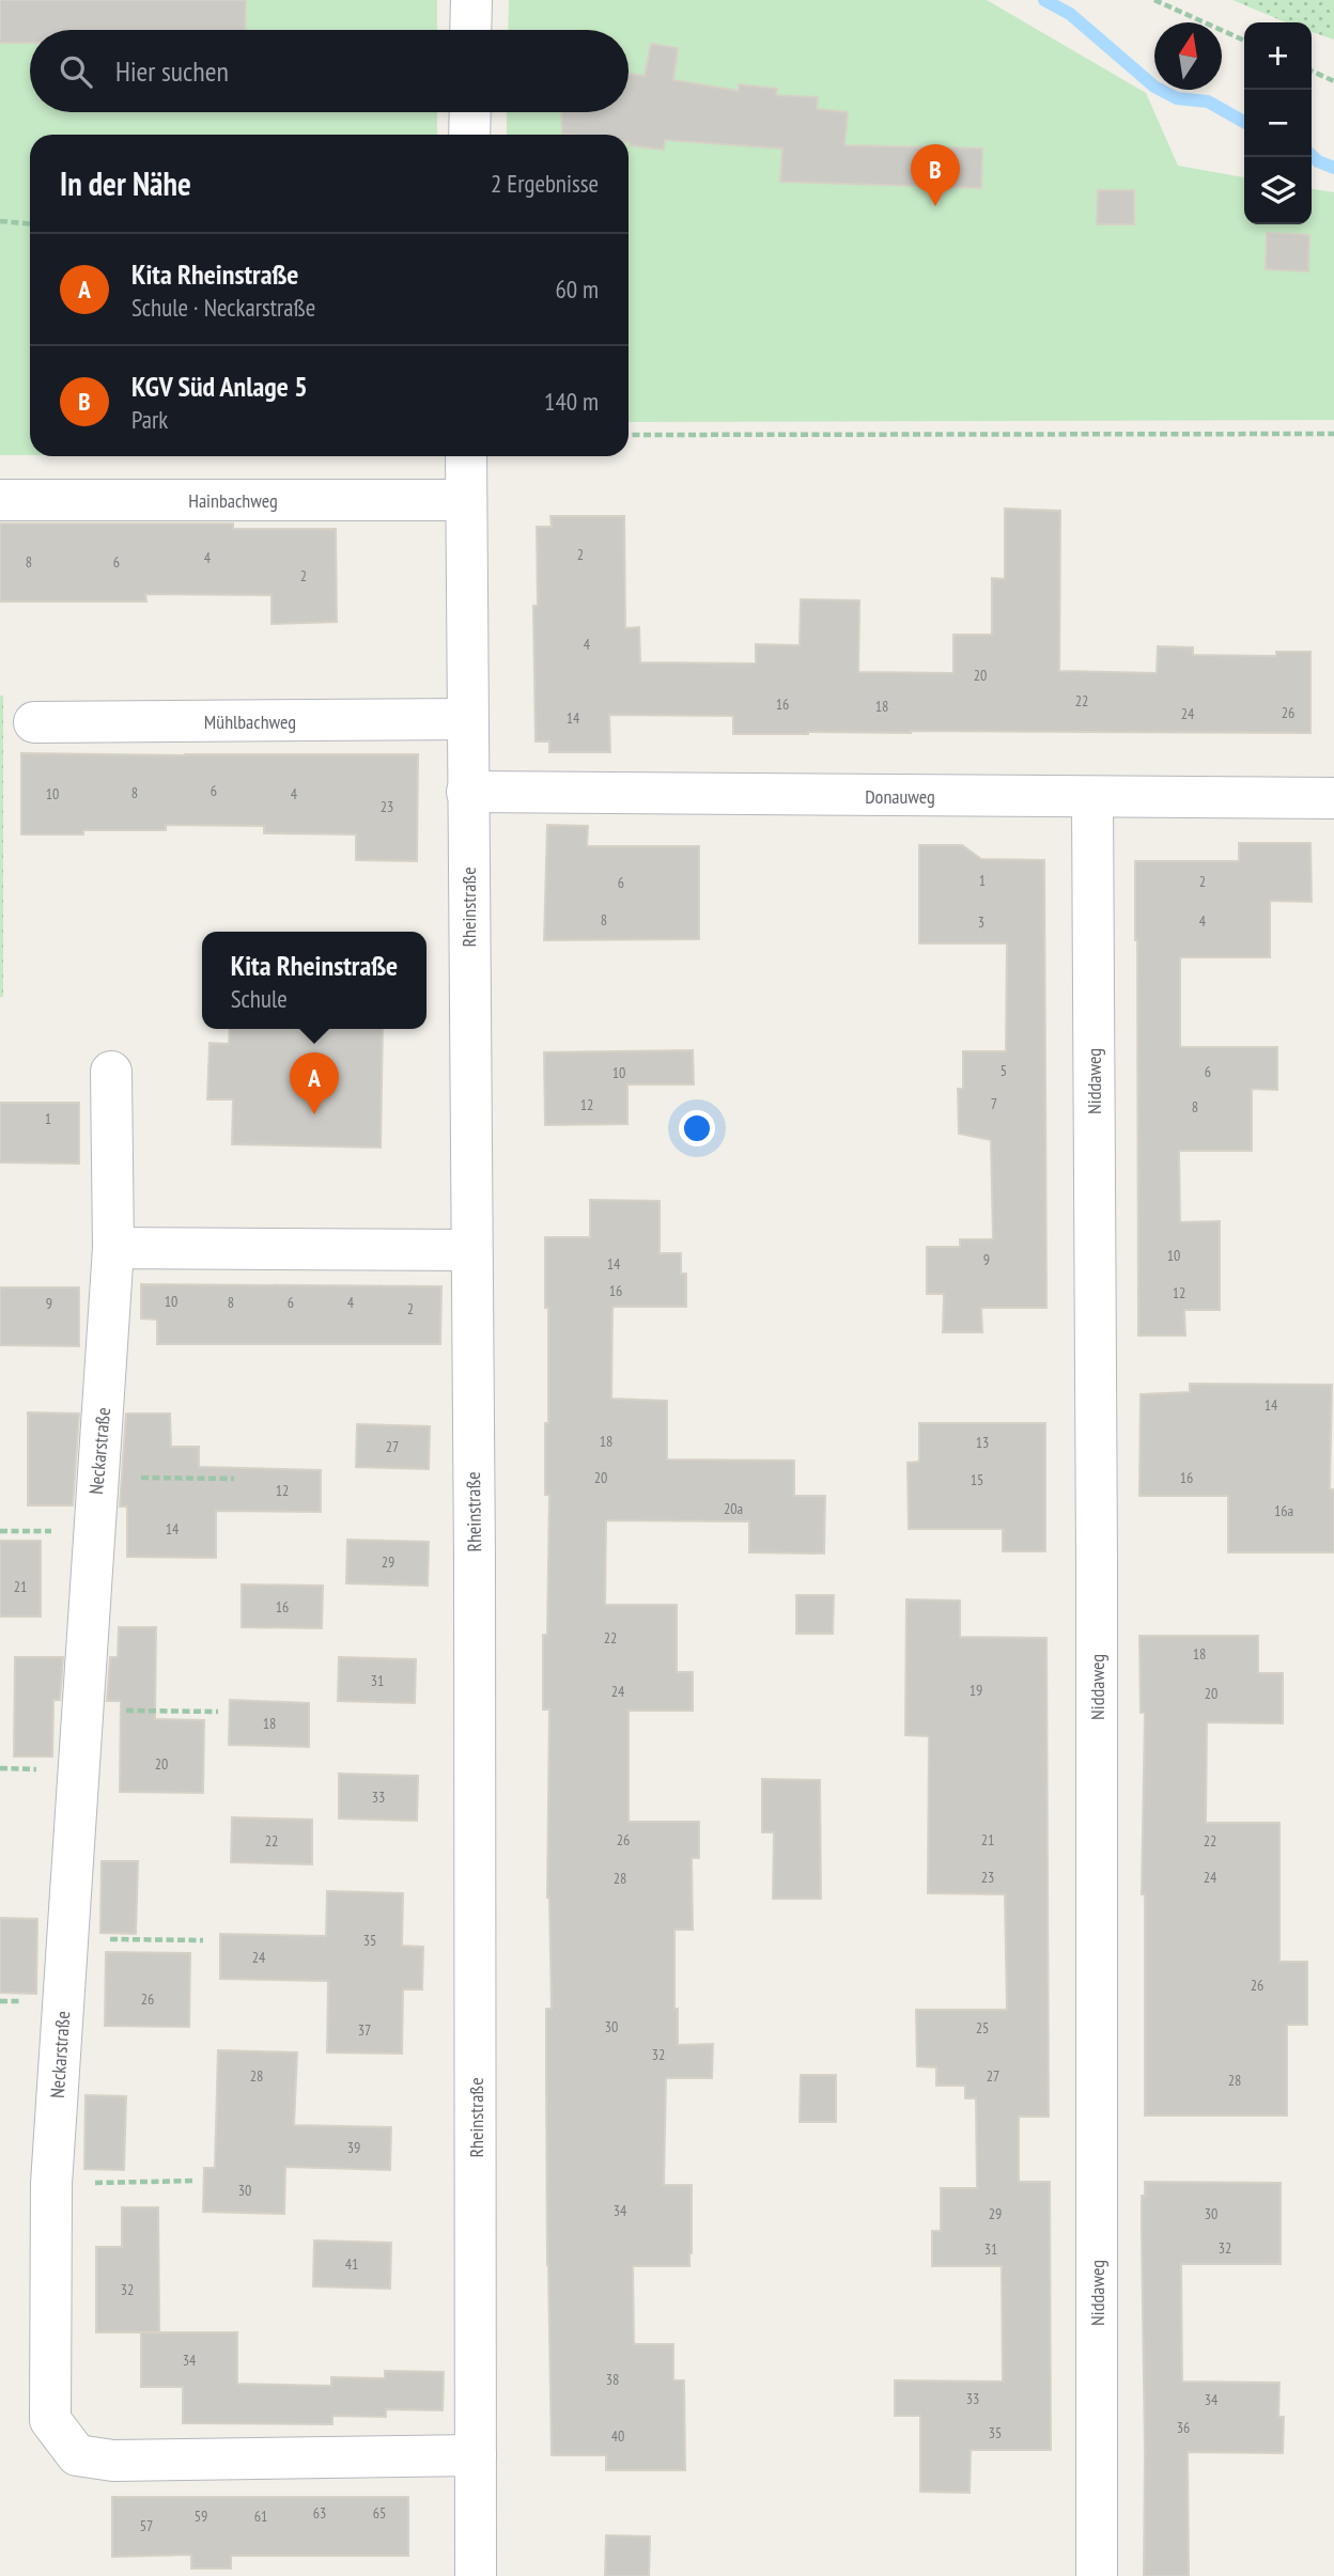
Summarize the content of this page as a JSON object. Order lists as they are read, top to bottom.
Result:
{
  "streets": {
    "street": [
      "Hainbachweg",
      "Mühlbachweg",
      "Donauweg",
      "Rheinstraße",
      "Niddaweg",
      "Neckarstraße"
    ]
  },
  "crossings": [
    ["Hainbachweg", "Rheinstraße"],
    ["Mühlbachweg", "Rheinstraße"],
    ["Donauweg", "Rheinstraße"],
    ["Donauweg", "Niddaweg"],
    ["Rheinstraße", "Neckarstraße"]
  ],
  "house_numbers": [
    "2",
    "4",
    "8",
    "6",
    "2",
    "4",
    "20",
    "22",
    "16",
    "18",
    "26",
    "24",
    "14",
    "6",
    "8",
    "10",
    "4",
    "23",
    "1",
    "2",
    "6",
    "8",
    "4",
    "3",
    "5",
    "6",
    "10",
    "7",
    "12",
    "8",
    "1",
    "10",
    "9",
    "14",
    "16",
    "12",
    "10",
    "8",
    "6",
    "4",
    "9",
    "2",
    "14",
    "18",
    "13",
    "27",
    "20",
    "16",
    "15",
    "12",
    "20a",
    "16a",
    "14",
    "29",
    "21",
    "16",
    "22",
    "18",
    "31",
    "19",
    "24",
    "20",
    "18",
    "20",
    "33",
    "26",
    "21",
    "22",
    "22",
    "23",
    "24",
    "28",
    "35",
    "24",
    "26",
    "26",
    "30",
    "25",
    "37",
    "32",
    "28",
    "27",
    "28",
    "39",
    "30",
    "34",
    "29",
    "30",
    "32",
    "31",
    "41",
    "32",
    "34",
    "38",
    "33",
    "34",
    "36",
    "35",
    "40",
    "63",
    "65",
    "59",
    "61",
    "57"
  ],
  "north": "top",
  "page": {
    "map_buttons": ["+", "−"],
    "search": "Hier suchen",
    "heading": ["In der Nähe", "2 Ergebnisse"],
    "pins": ["B", "A"],
    "list": [
      {
        "mark": "A",
        "name": "Kita Rheinstraße",
        "note": "Schule · Neckarstraße",
        "value": "60 m"
      },
      {
        "mark": "B",
        "name": "KGV Süd Anlage 5",
        "note": "Park",
        "value": "140 m"
      }
    ],
    "popup": ["Kita Rheinstraße", "Schule"]
  }
}
